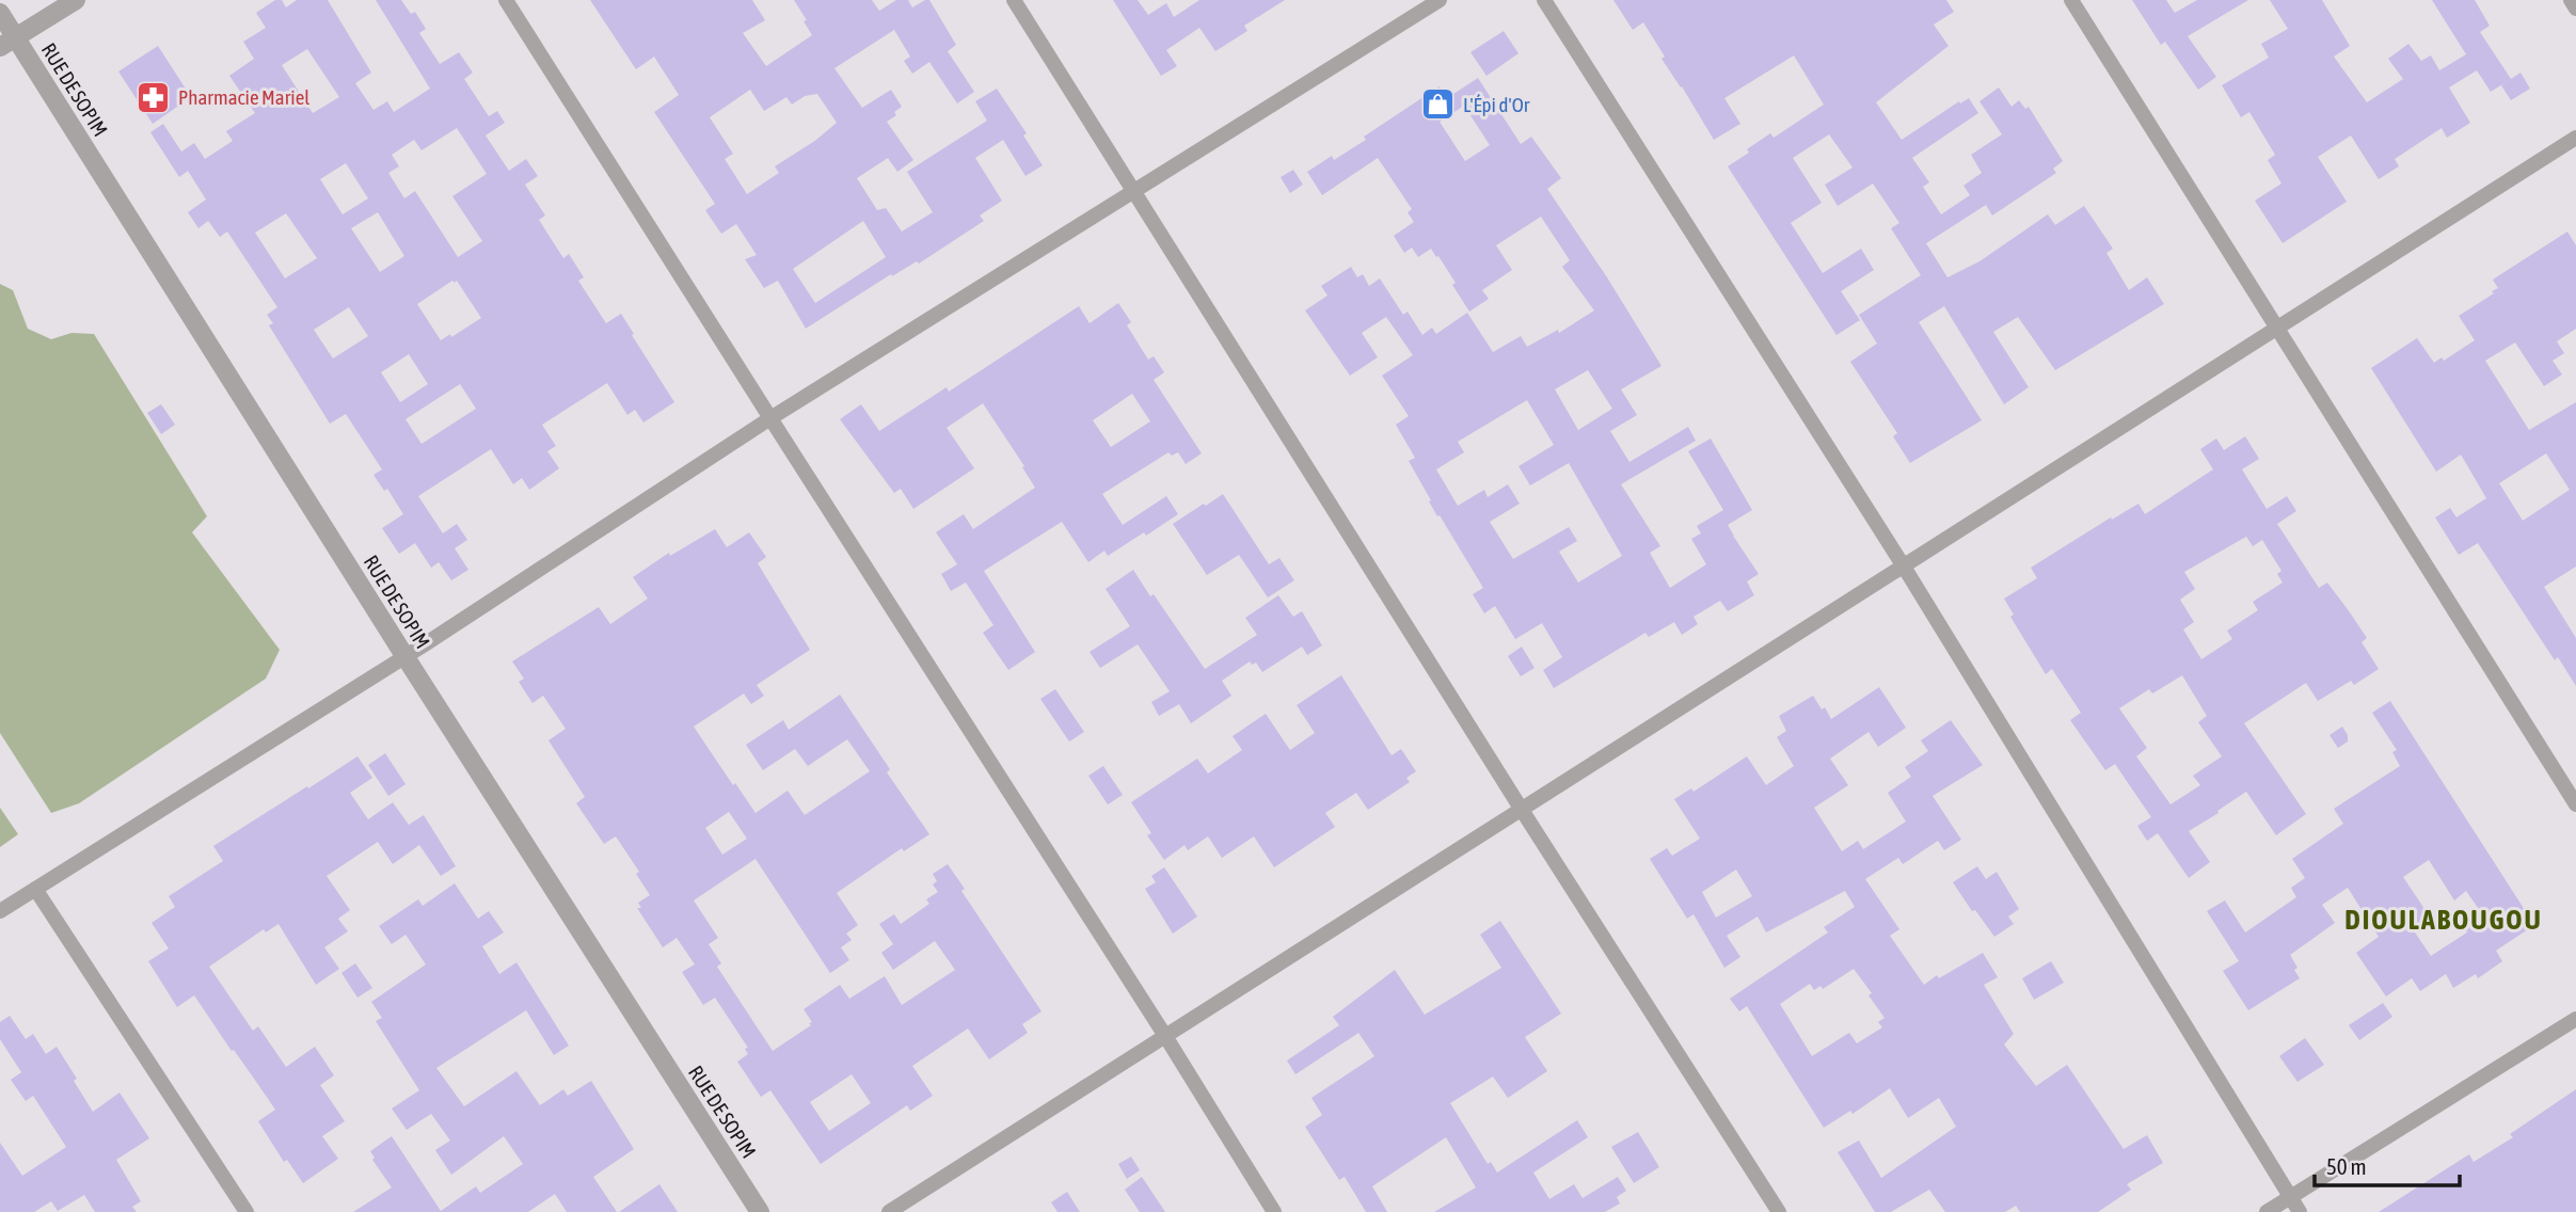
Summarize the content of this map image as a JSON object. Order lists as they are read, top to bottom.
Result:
{
  "streets": {
    "street": ["RUE DE SOPIM"]
  },
  "districts": ["DIOULABOUGOU"],
  "places": {
    "pharmacy": ["Pharmacie Mariel"],
    "shop": ["L'Épi d'Or"]
  },
  "scale_bar": "50 m"
}
